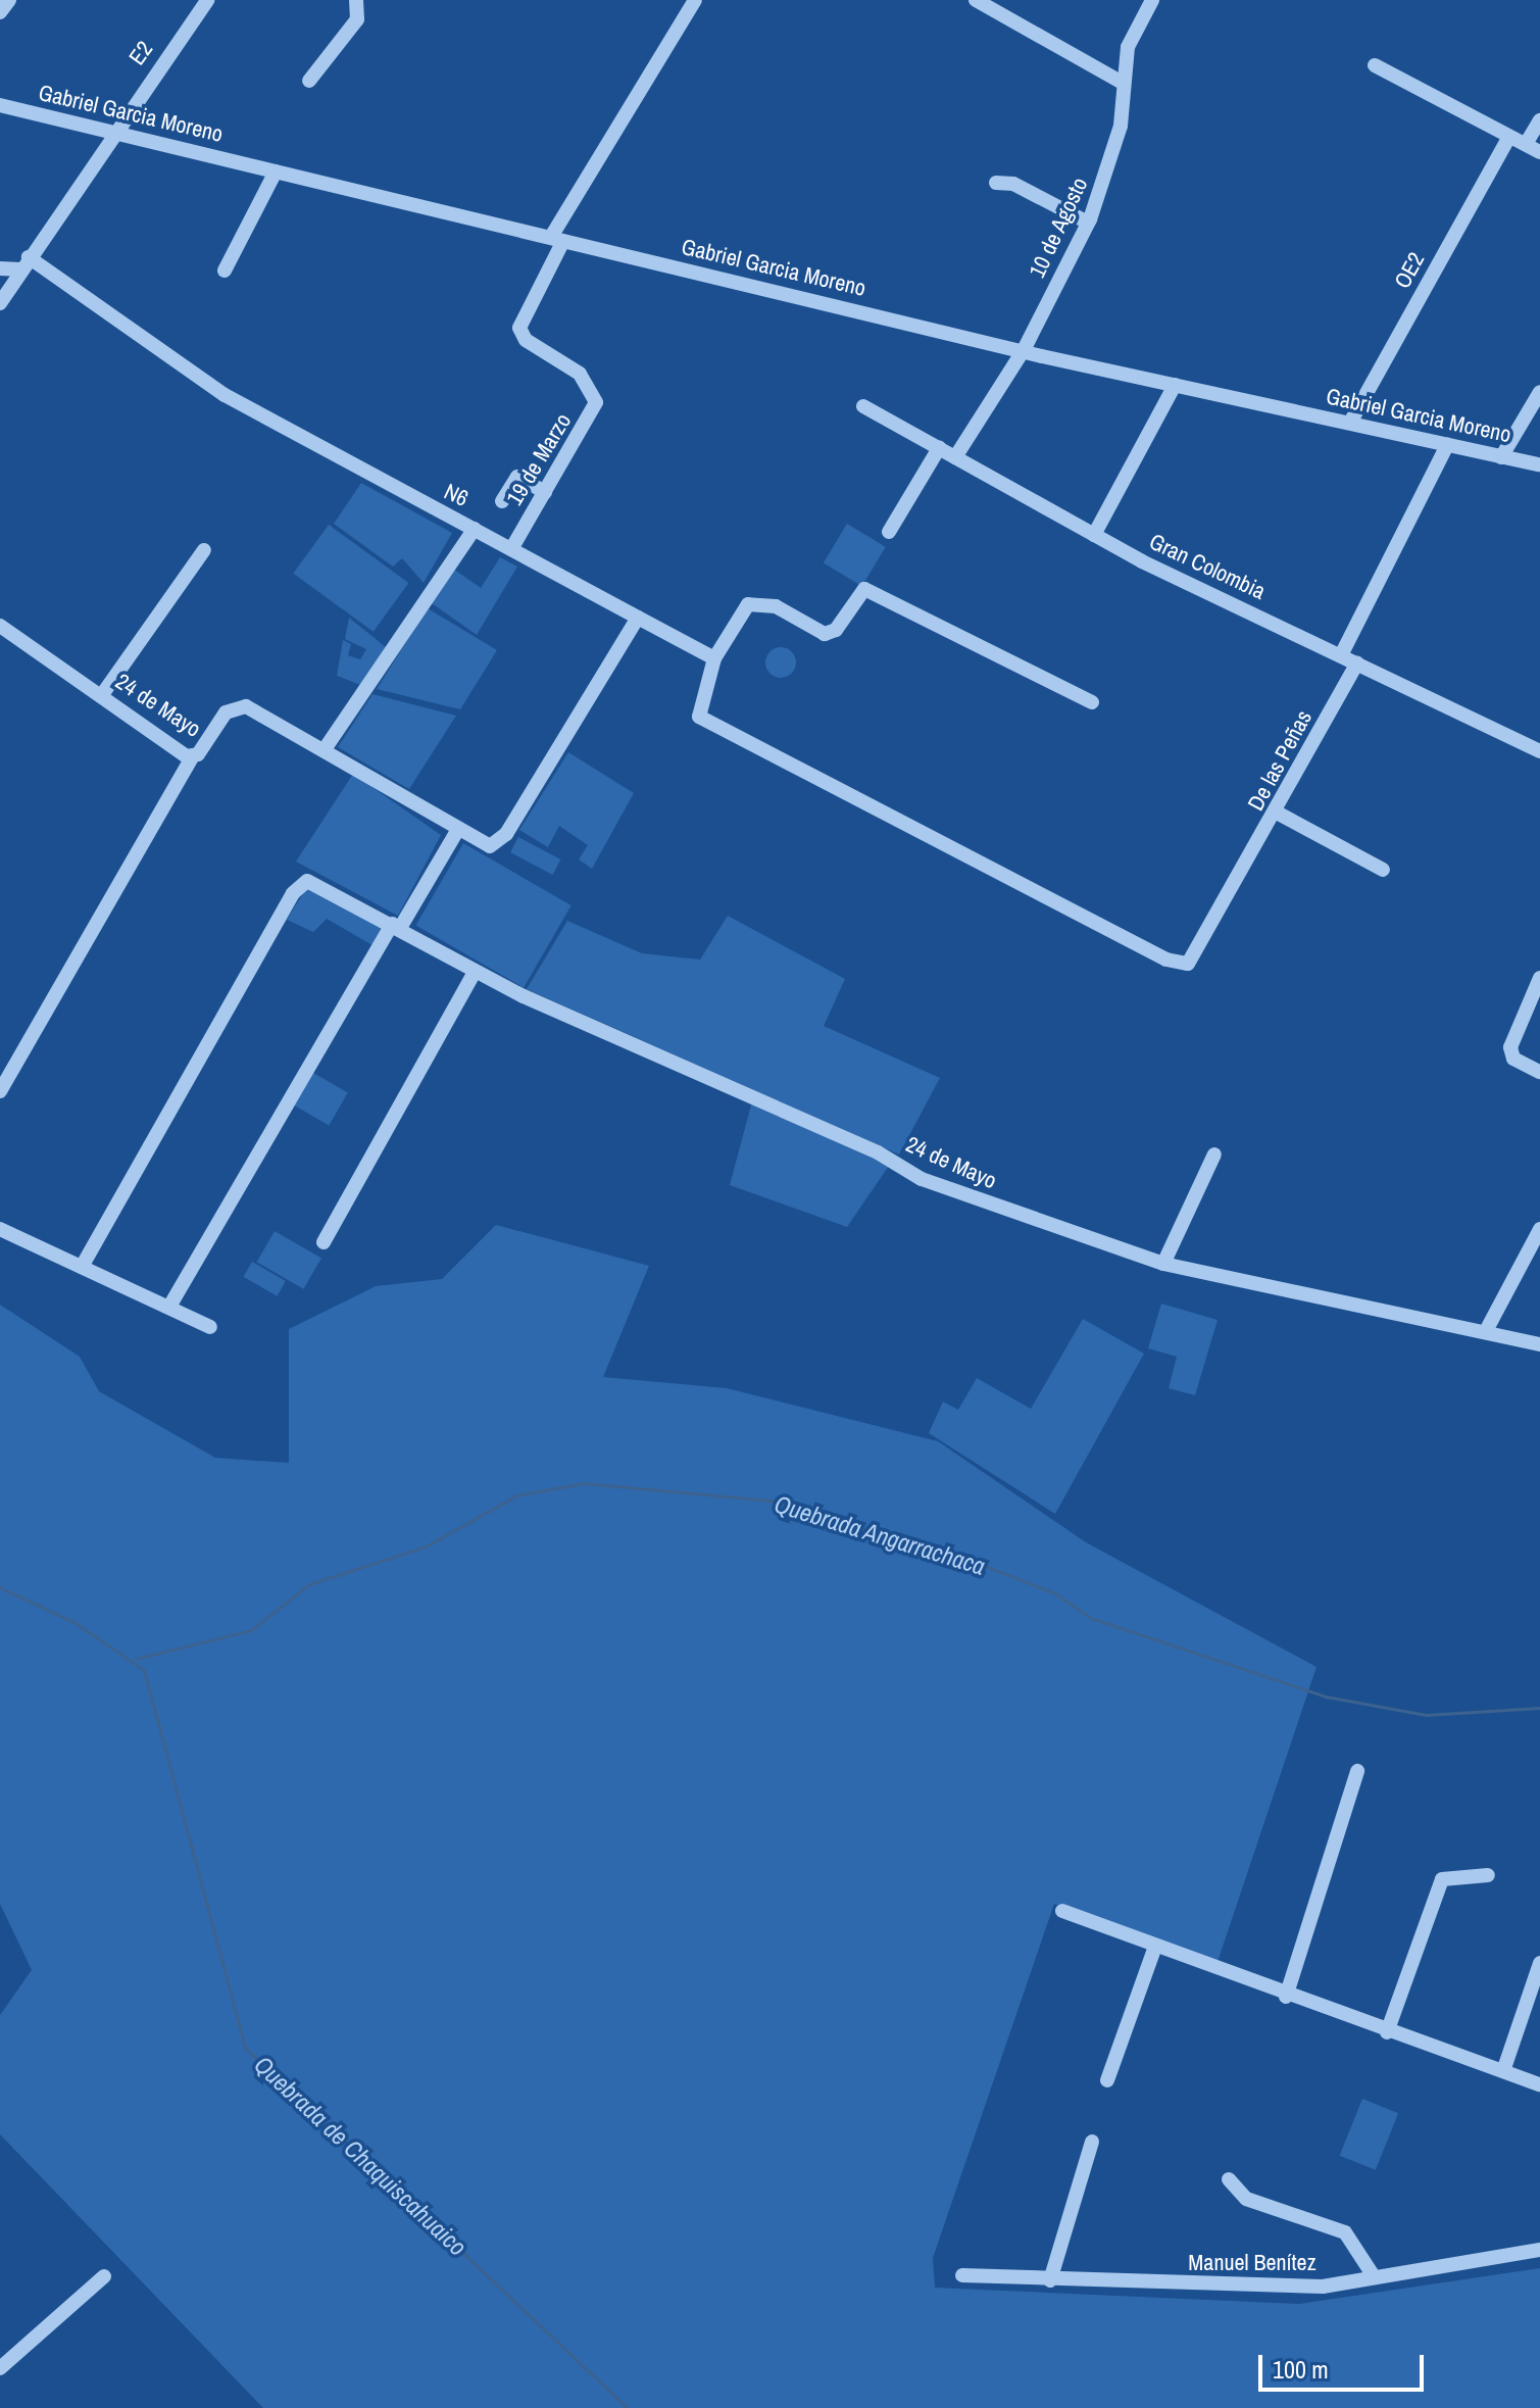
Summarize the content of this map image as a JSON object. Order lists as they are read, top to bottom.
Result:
{
  "streets": {
    "street": [
      "E2",
      "Gabriel Garcia Moreno",
      "10 de Agosto",
      "OE2",
      "19 de Marzo",
      "N6",
      "Gran Colombia",
      "24 de Mayo",
      "De las Peñas",
      "Manuel Benítez"
    ]
  },
  "crossings": [
    ["E2", "Gabriel Garcia Moreno"],
    ["Gabriel Garcia Moreno", "10 de Agosto"],
    ["Gabriel Garcia Moreno", "OE2"],
    ["Gabriel Garcia Moreno", "19 de Marzo"],
    ["10 de Agosto", "Gran Colombia"],
    ["19 de Marzo", "N6"],
    ["N6", "De las Peñas"],
    ["Gran Colombia", "De las Peñas"]
  ],
  "water": ["Quebrada Angarrachaca", "Quebrada de Chaquiscahuaico"],
  "scale_bar": "100 m"
}
